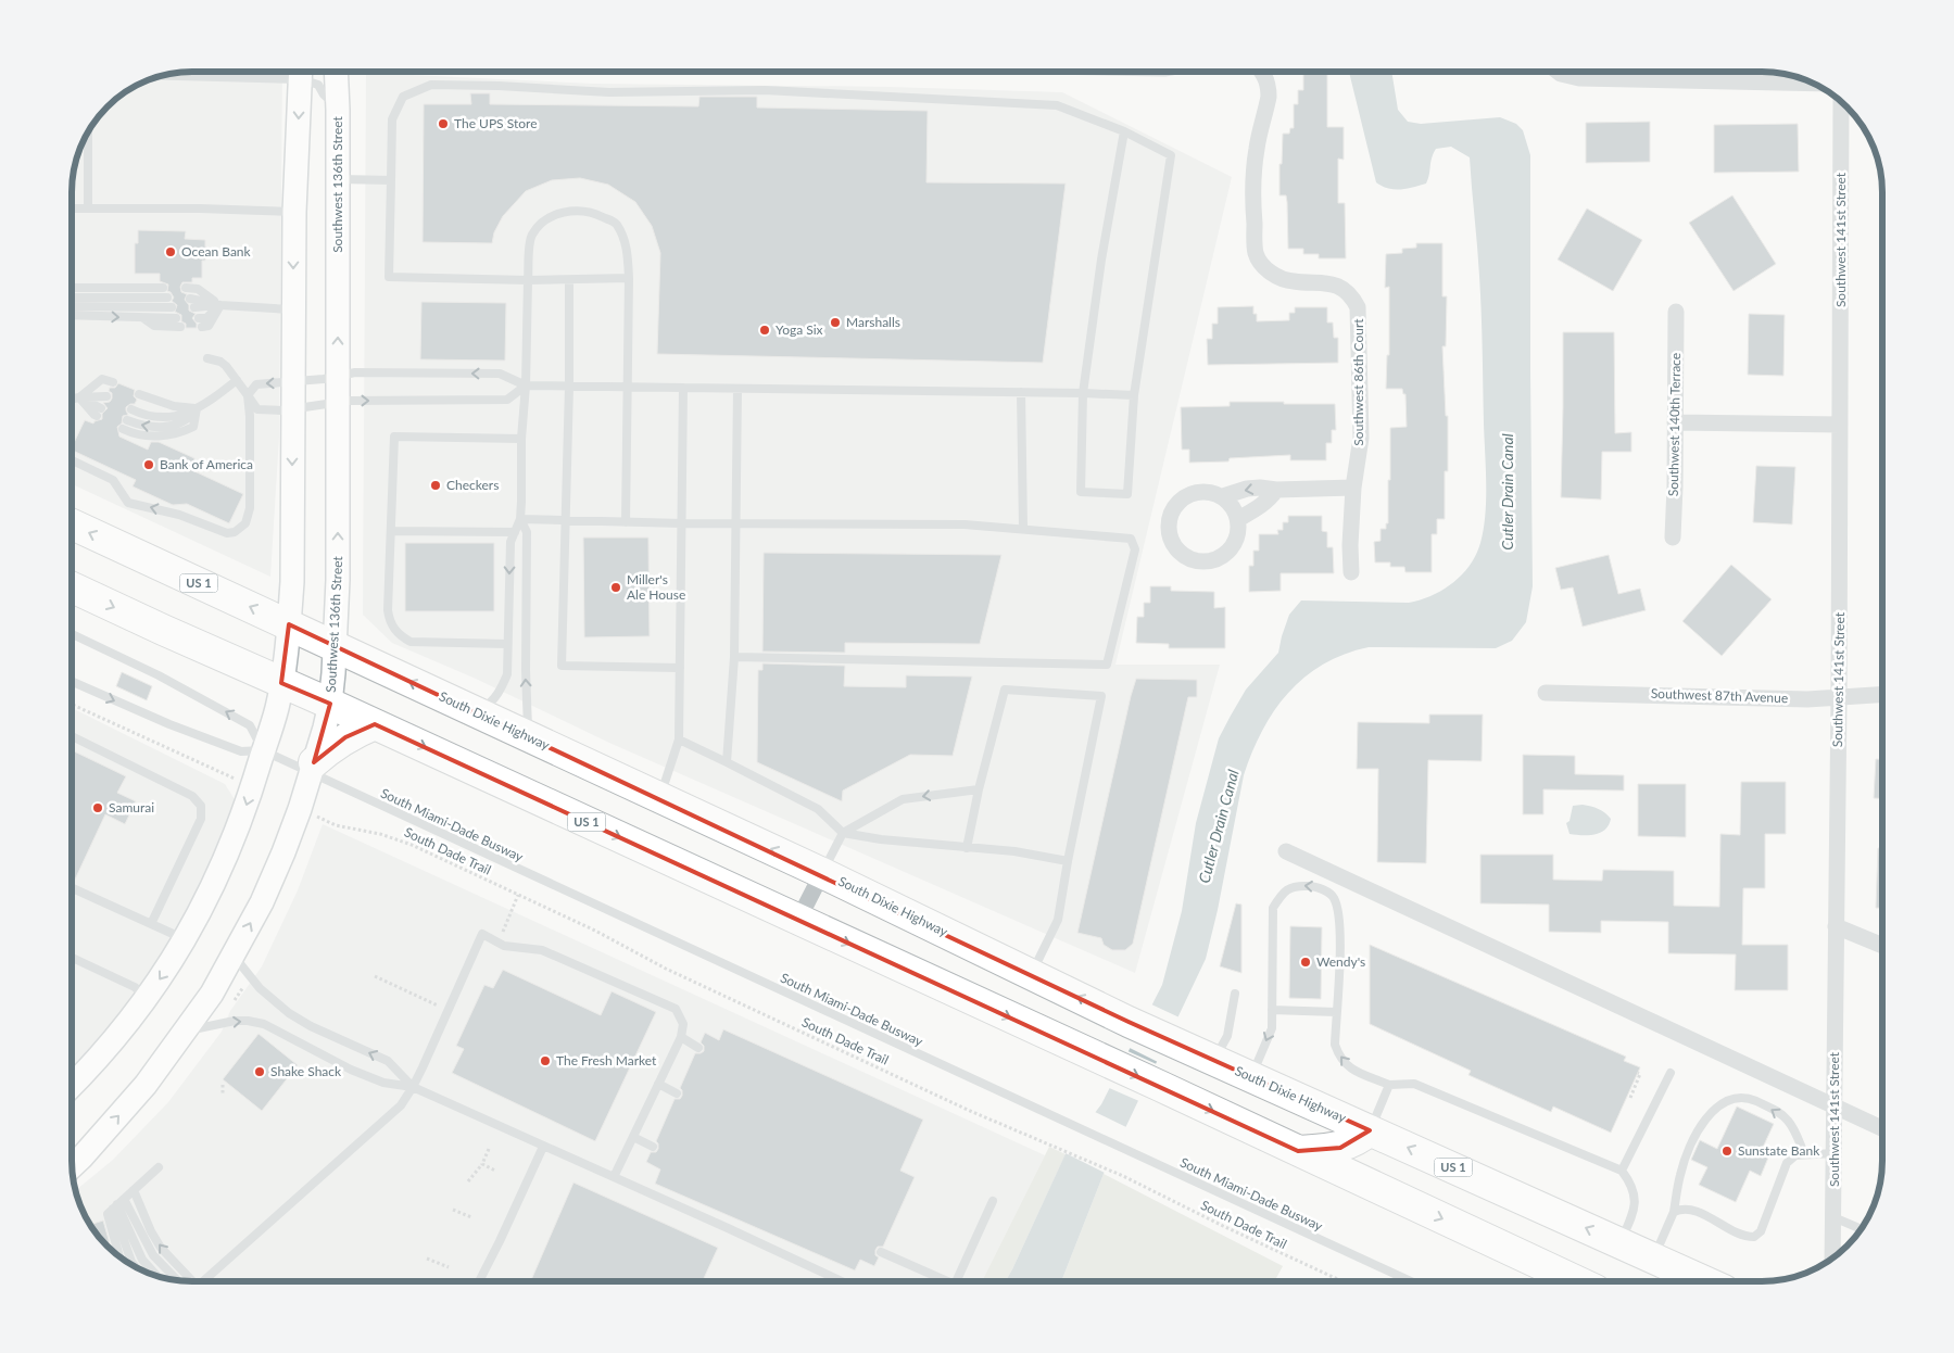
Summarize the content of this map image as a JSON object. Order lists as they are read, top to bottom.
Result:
{
  "streets": {
    "highway": ["US 1", "South Dixie Highway"],
    "street": [
      "Southwest 136th Street",
      "Southwest 141st Street",
      "Southwest 86th Court",
      "Southwest 140th Terrace",
      "Southwest 87th Avenue"
    ],
    "lane": ["South Miami-Dade Busway"],
    "path": ["South Dade Trail"]
  },
  "crossings": [
    ["Southwest 136th Street", "US 1"],
    ["Southwest 136th Street", "South Dixie Highway"],
    ["Southwest 136th Street", "South Miami-Dade Busway"],
    ["Southwest 141st Street", "Southwest 87th Avenue"]
  ],
  "water": ["Cutler Drain Canal"],
  "places": [
    "The UPS Store",
    "Ocean Bank",
    "Marshalls",
    "Yoga Six",
    "Bank of America",
    "Checkers",
    "Miller's Ale House",
    "Samurai",
    "Wendy's",
    "The Fresh Market",
    "Shake Shack",
    "Sunstate Bank"
  ]
}
